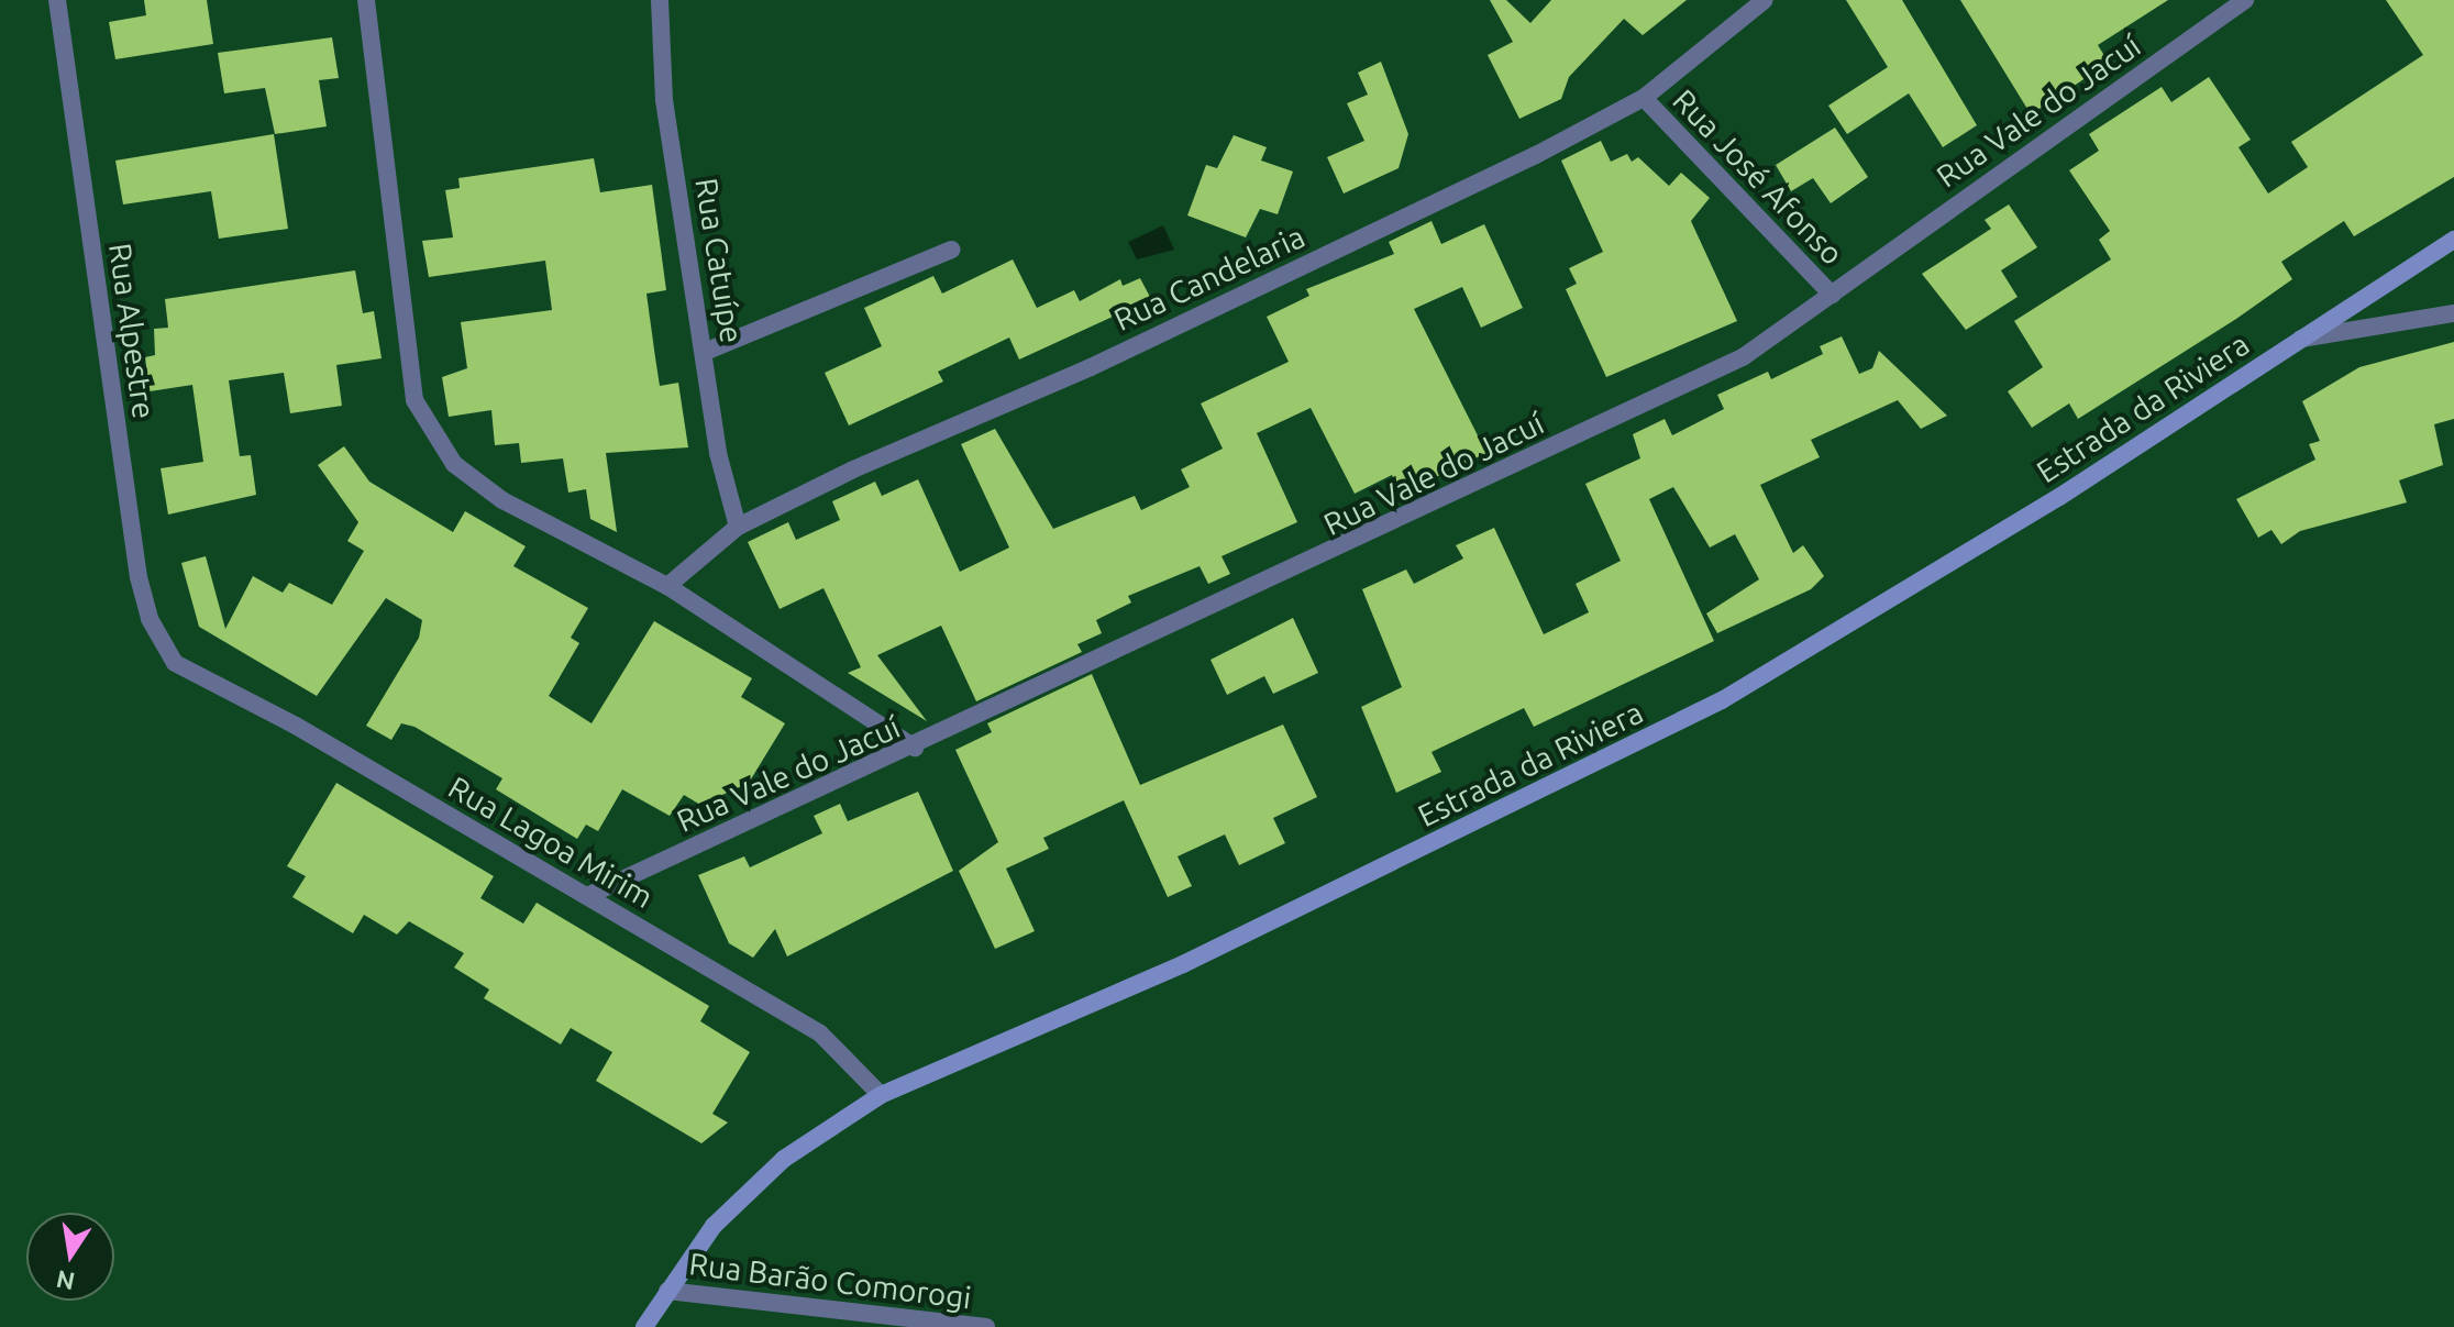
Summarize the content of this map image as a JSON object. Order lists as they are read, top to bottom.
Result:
{
  "streets": {
    "street": [
      "Rua Vale do Jacuí",
      "Rua José Afonso",
      "Rua Catuípe",
      "Rua Candelaria",
      "Rua Alpestre",
      "Estrada da Riviera",
      "Rua Lagoa Mirim",
      "Rua Barão Comorogi"
    ]
  },
  "crossings": [
    ["Rua Vale do Jacuí", "Rua José Afonso"],
    ["Rua Vale do Jacuí", "Rua Lagoa Mirim"],
    ["Rua José Afonso", "Rua Candelaria"],
    ["Rua Catuípe", "Rua Candelaria"],
    ["Rua Alpestre", "Rua Lagoa Mirim"],
    ["Estrada da Riviera", "Rua Lagoa Mirim"],
    ["Estrada da Riviera", "Rua Barão Comorogi"]
  ],
  "north": "bottom"
}
